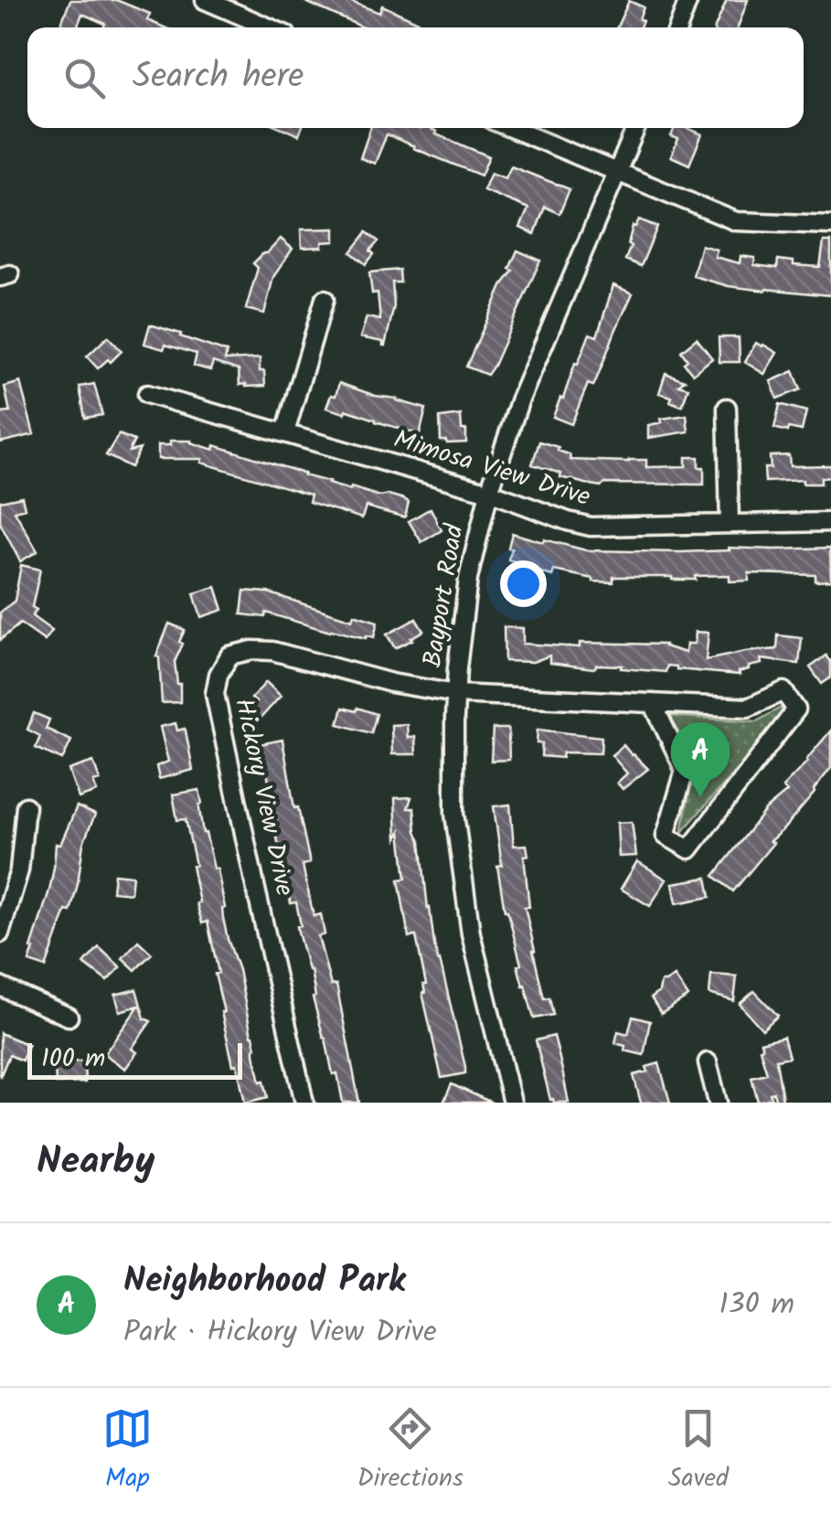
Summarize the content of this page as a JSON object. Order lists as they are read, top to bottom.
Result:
{
  "streets": {
    "street": ["Mimosa View Drive", "Bayport Road", "Hickory View Drive"]
  },
  "crossings": [
    ["Mimosa View Drive", "Bayport Road"],
    ["Bayport Road", "Hickory View Drive"]
  ],
  "scale_bar": "100 m",
  "page": {
    "search": "Search here",
    "pins": "A",
    "scale": "100 m",
    "heading": "Nearby",
    "list": [
      {
        "mark": "A",
        "name": "Neighborhood Park",
        "note": "Park · Hickory View Drive",
        "value": "130 m"
      }
    ],
    "nav": ["Map", "Directions", "Saved"]
  }
}
